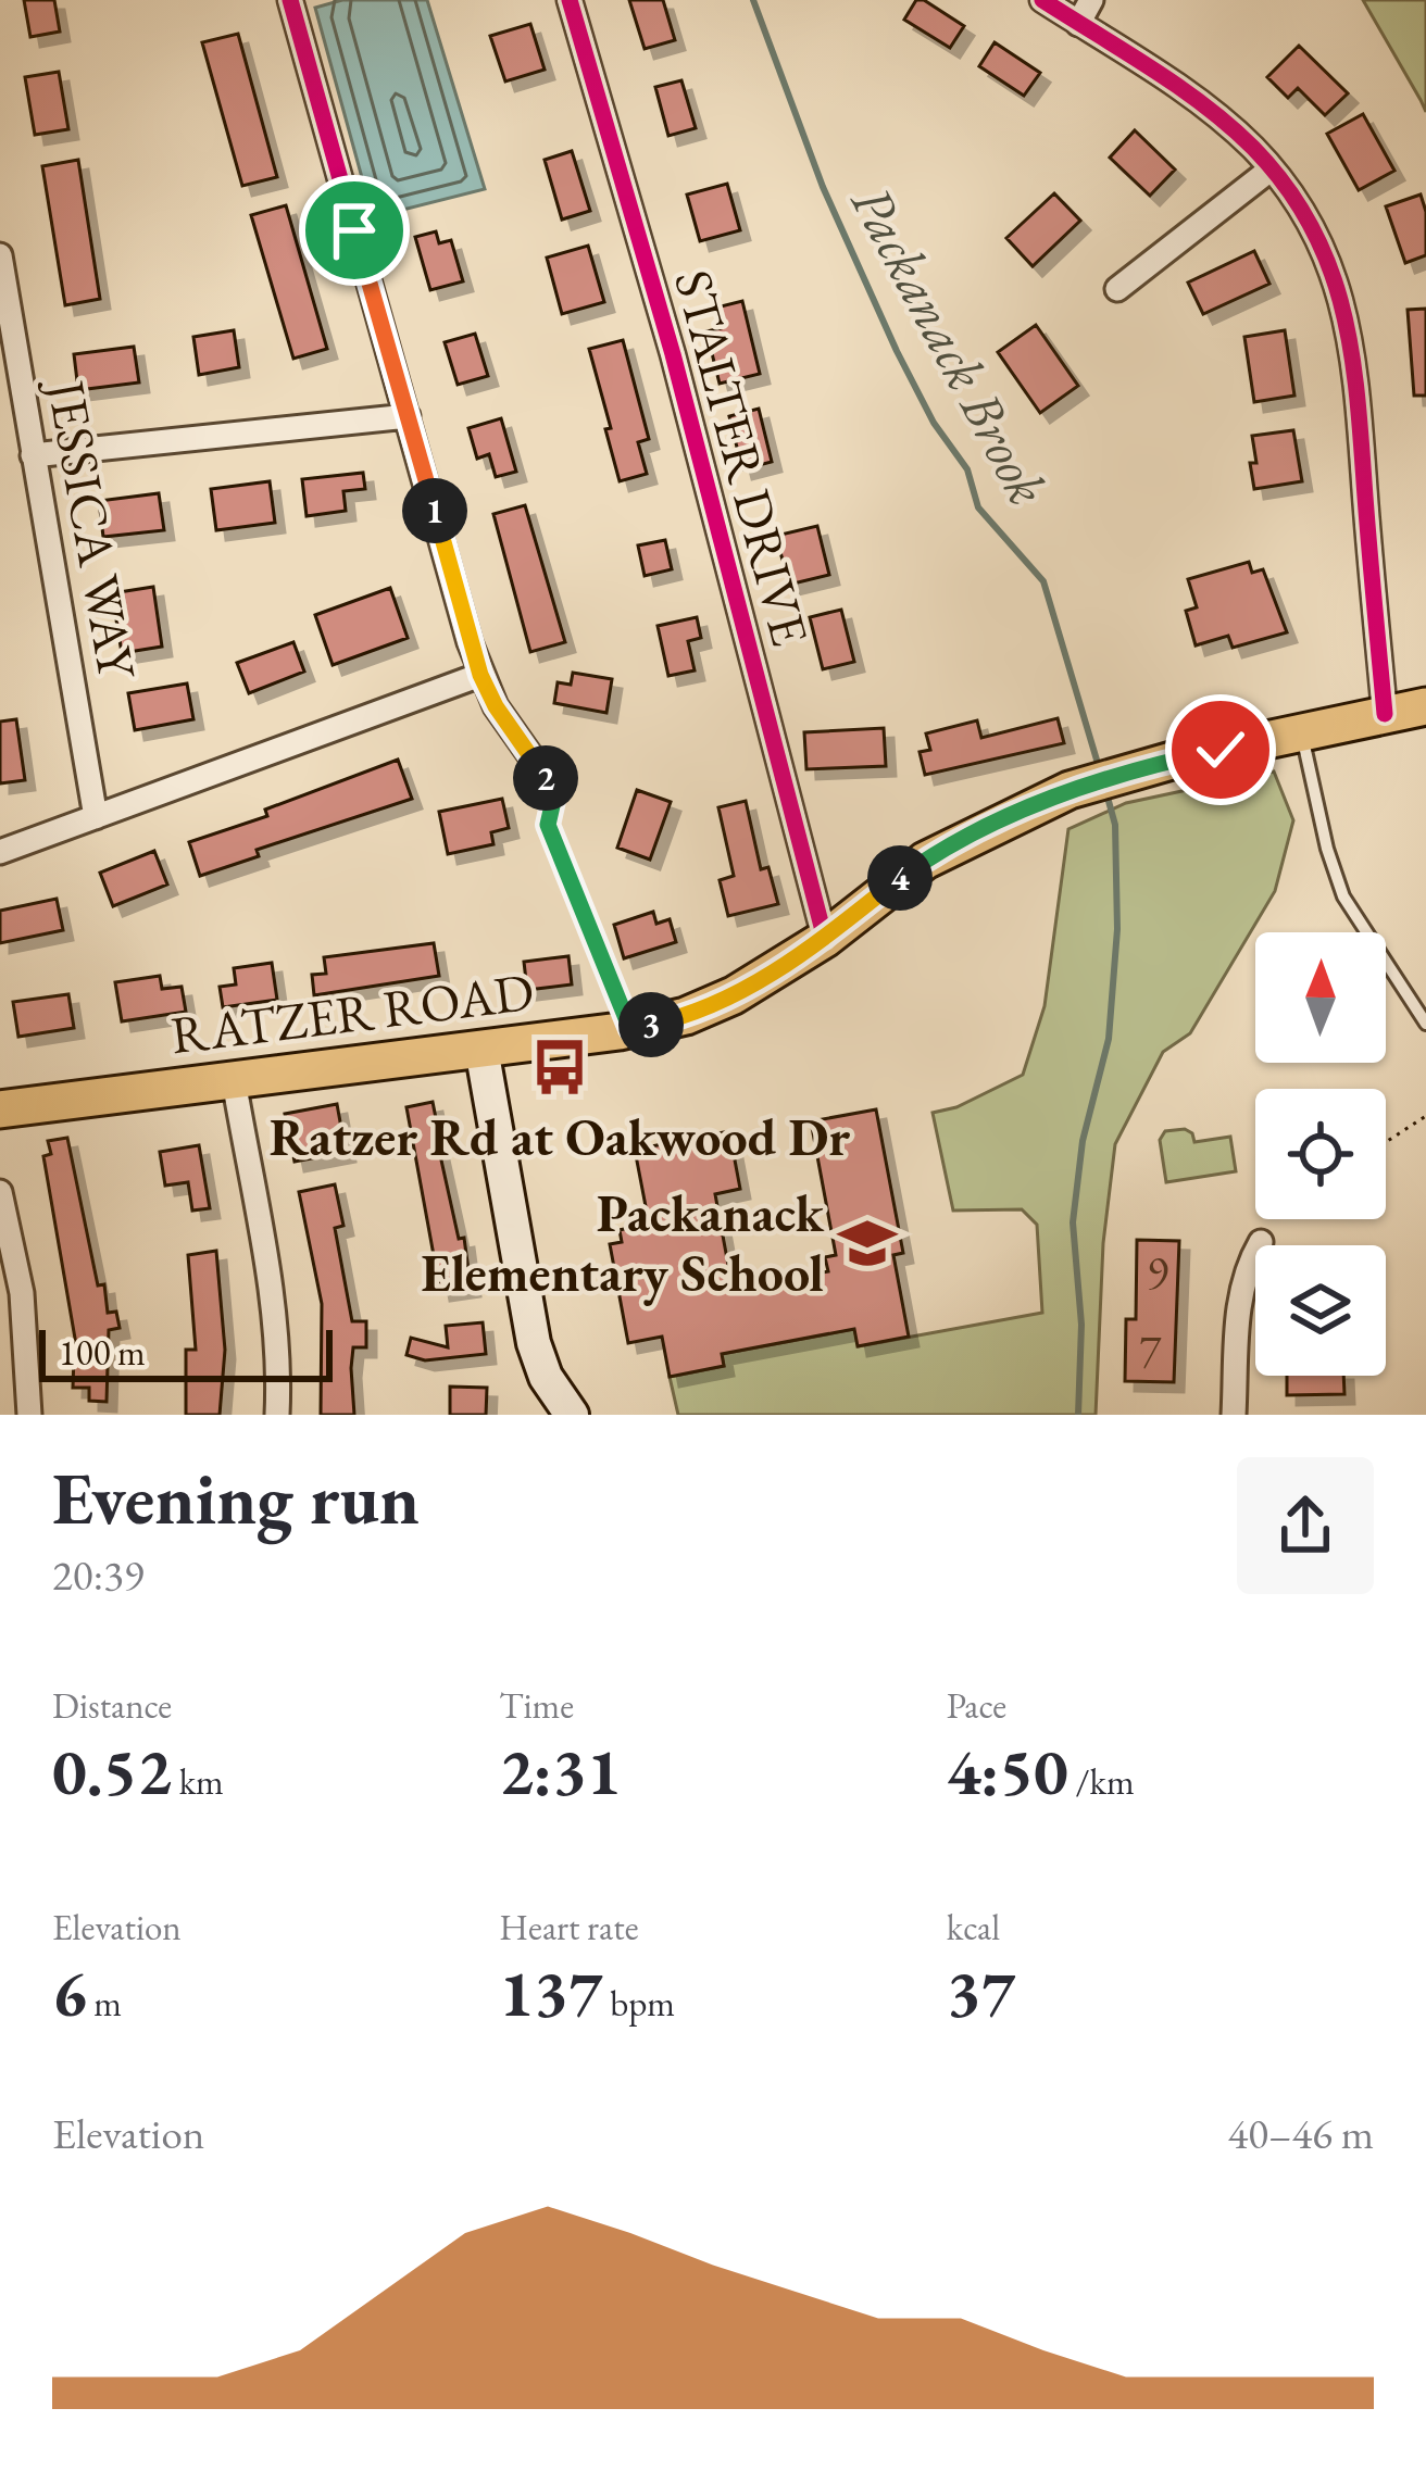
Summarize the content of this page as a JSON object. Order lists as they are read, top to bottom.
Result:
{
  "streets": {
    "main road": ["RATZER ROAD"],
    "street": ["STALTER DRIVE", "JESSICA WAY"]
  },
  "crossings": [
    ["STALTER DRIVE", "RATZER ROAD"]
  ],
  "water": ["Packanack Brook"],
  "places": {
    "bus stop": ["Ratzer Rd at Oakwood Dr"],
    "school or university": ["Packanack Elementary School"]
  },
  "house_numbers": ["9", "7"],
  "scale_bar": "100 m",
  "north": "top",
  "page": {
    "pins": [
      "1",
      "2",
      "4",
      "3"
    ],
    "scale": "100 m",
    "heading": ["Evening run", "20:39"],
    "stats": [
      ["Distance", "0.52 km"],
      ["Time", "2:31"],
      ["Pace", "4:50 /km"],
      ["Elevation", "6 m"],
      ["Heart rate", "137 bpm"],
      ["kcal", "37"]
    ],
    "chart": ["Elevation", "40–46 m"]
  }
}
